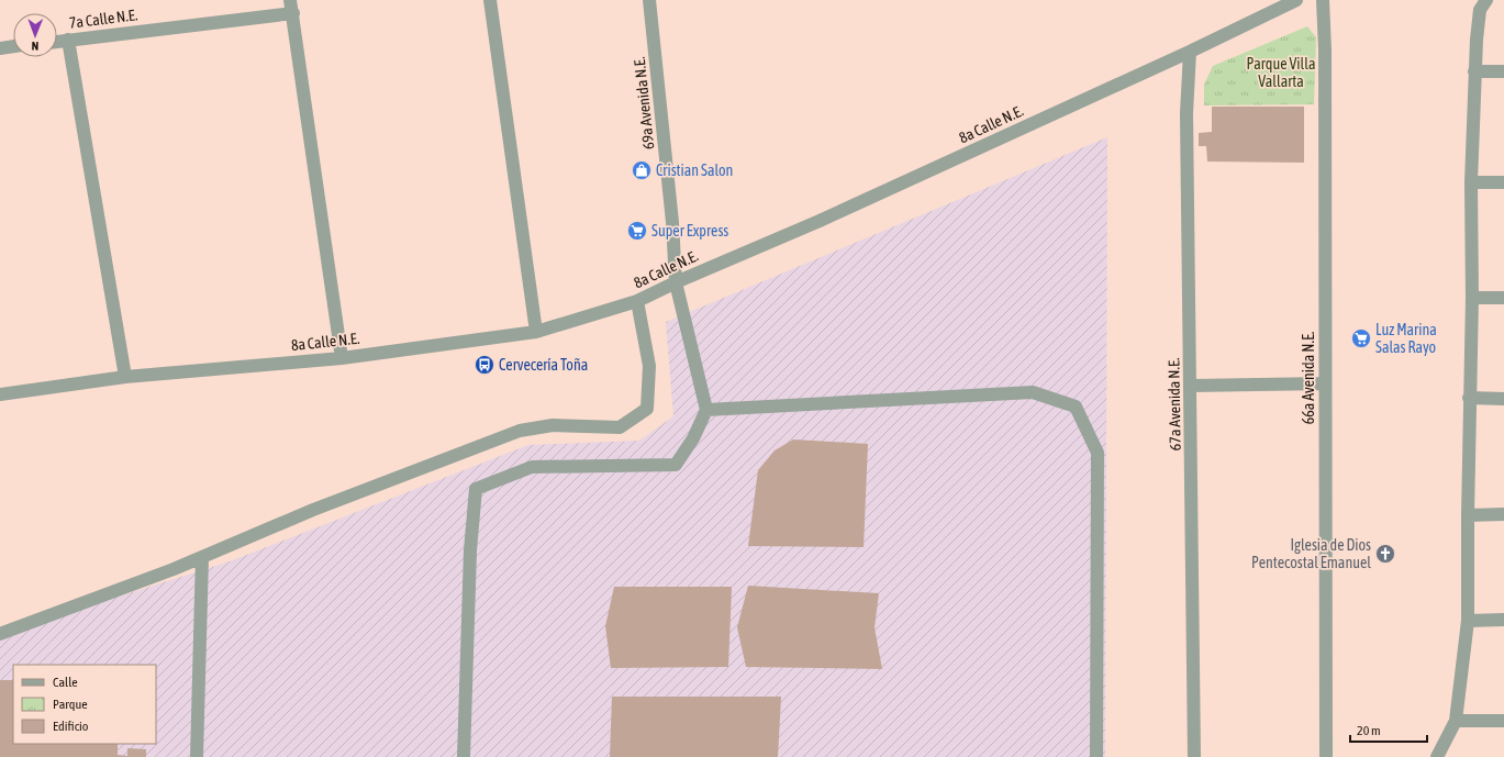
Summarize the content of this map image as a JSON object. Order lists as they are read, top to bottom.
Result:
{
  "streets": {
    "street": [
      "7a Calle N.E.",
      "69a Avenida N.E.",
      "8a Calle N.E.",
      "66a Avenida N.E.",
      "67a Avenida N.E."
    ]
  },
  "crossings": [
    ["69a Avenida N.E.", "8a Calle N.E."],
    ["8a Calle N.E.", "67a Avenida N.E."]
  ],
  "parks": ["Parque Villa Vallarta"],
  "places": {
    "shop": ["Cristian Salon"],
    "supermarket": ["Super Express", "Luz Marina Salas Rayo"],
    "bus stop": ["Cervecería Toña"],
    "church": ["Iglesia de Dios Pentecostal Emanuel"]
  },
  "legend": ["Calle", "Parque", "Edificio"],
  "scale_bar": "20 m",
  "north": "bottom"
}
